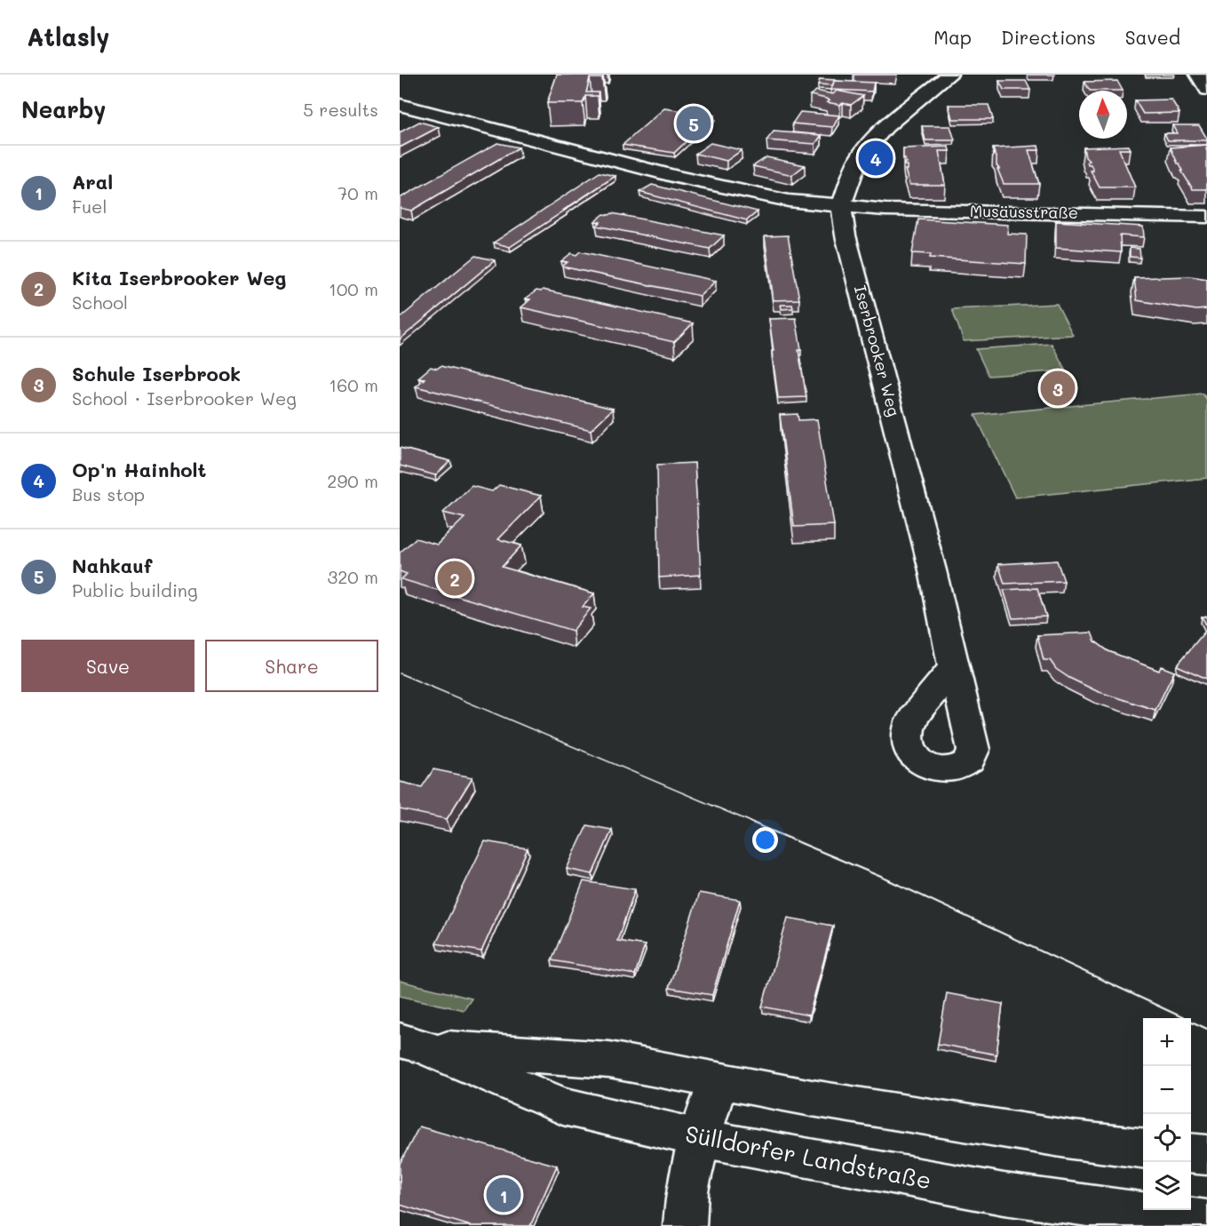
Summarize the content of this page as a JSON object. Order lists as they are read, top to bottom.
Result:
{
  "streets": {
    "street": ["Musäusstraße", "Iserbrooker Weg", "Sülldorfer Landstraße"]
  },
  "crossings": [
    ["Musäusstraße", "Iserbrooker Weg"]
  ],
  "north": "top",
  "page": {
    "header": "Atlasly",
    "nav": ["Map", "Directions", "Saved"],
    "heading": ["Nearby", "5 results"],
    "pins": [
      "5",
      "4",
      "3",
      "2",
      "1"
    ],
    "list": [
      {
        "mark": "1",
        "name": "Aral",
        "note": "Fuel",
        "value": "70 m"
      },
      {
        "mark": "2",
        "name": "Kita Iserbrooker Weg",
        "note": "School",
        "value": "100 m"
      },
      {
        "mark": "3",
        "name": "Schule Iserbrook",
        "note": "School · Iserbrooker Weg",
        "value": "160 m"
      },
      {
        "mark": "4",
        "name": "Op'n Hainholt",
        "note": "Bus stop",
        "value": "290 m"
      },
      {
        "mark": "5",
        "name": "Nahkauf",
        "note": "Public building",
        "value": "320 m"
      }
    ],
    "buttons": ["Save", "Share"],
    "map_buttons": ["+", "−"]
  }
}
